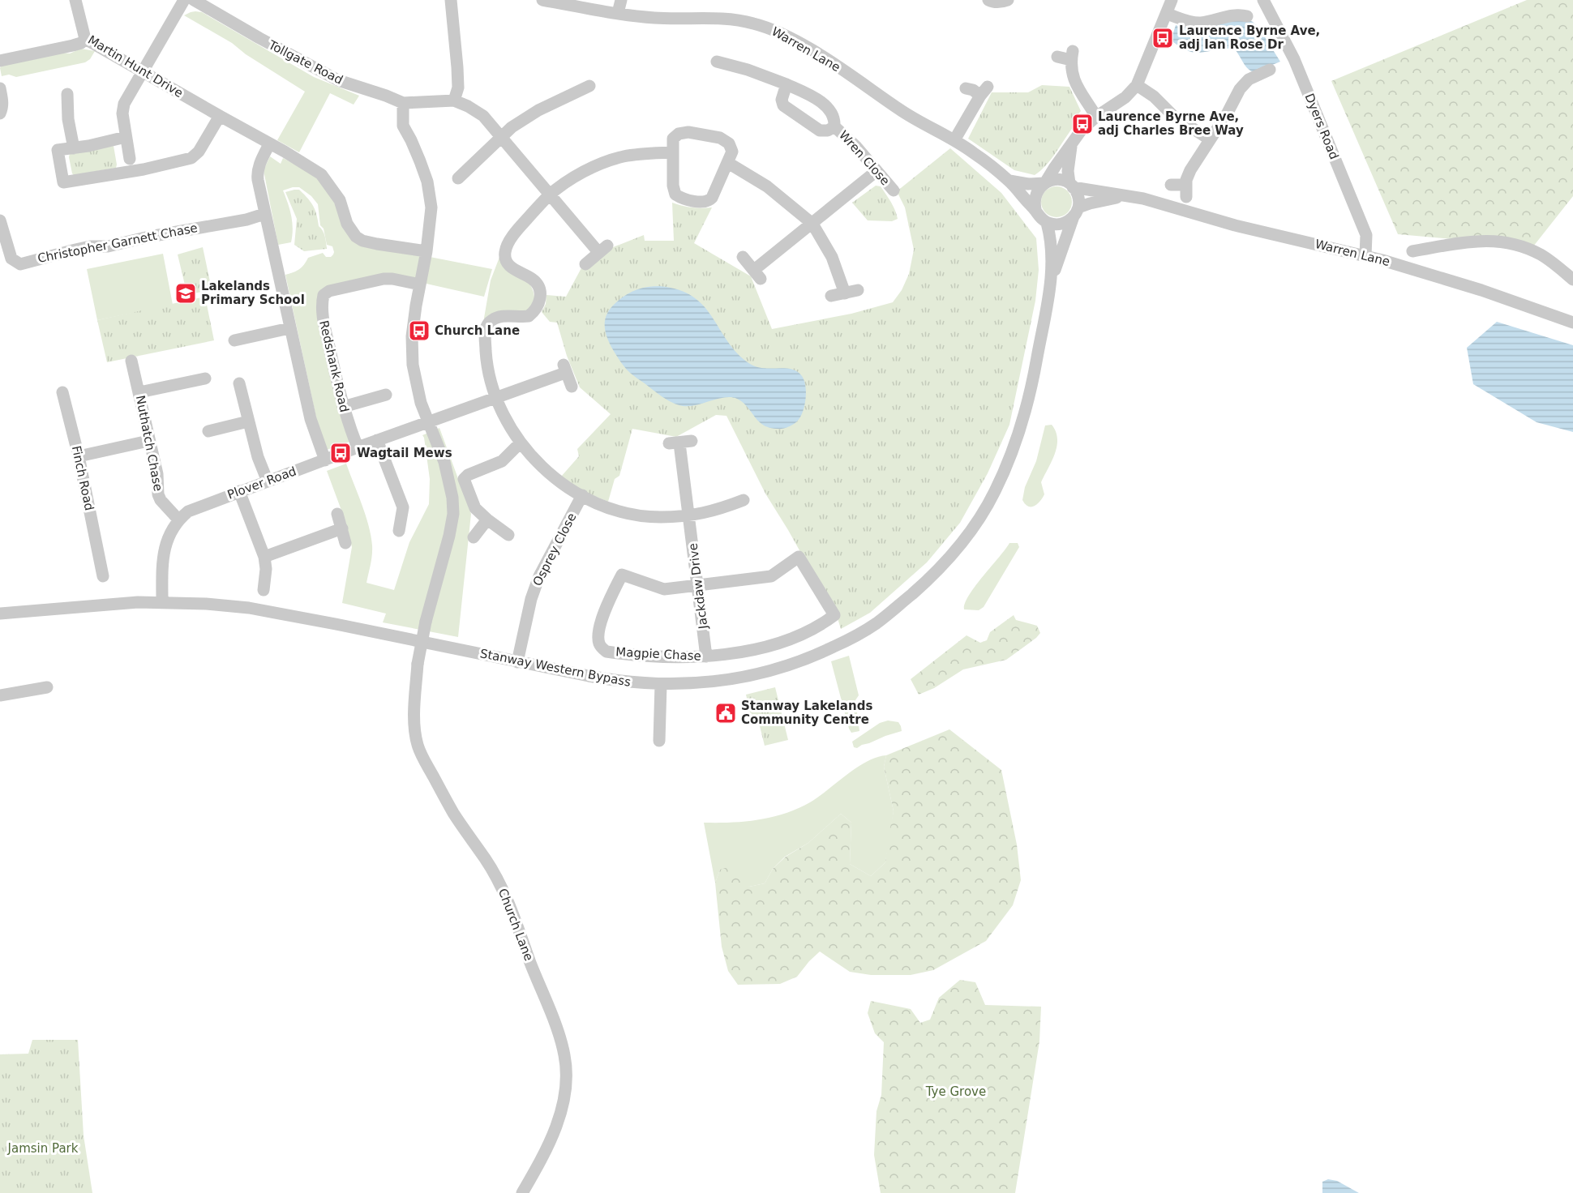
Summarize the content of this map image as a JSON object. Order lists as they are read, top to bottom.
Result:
{
  "streets": {
    "street": [
      "Warren Lane",
      "Tollgate Road",
      "Martin Hunt Drive",
      "Dyers Road",
      "Wren Close",
      "Christopher Garnett Chase",
      "Redshank Road",
      "Nuthatch Chase",
      "Finch Road",
      "Plover Road",
      "Osprey Close",
      "Jackdaw Drive",
      "Magpie Chase",
      "Stanway Western Bypass",
      "Church Lane"
    ]
  },
  "crossings": [
    ["Warren Lane", "Dyers Road"],
    ["Warren Lane", "Stanway Western Bypass"],
    ["Redshank Road", "Plover Road"],
    ["Nuthatch Chase", "Plover Road"],
    ["Plover Road", "Stanway Western Bypass"],
    ["Plover Road", "Church Lane"],
    ["Osprey Close", "Stanway Western Bypass"],
    ["Jackdaw Drive", "Magpie Chase"]
  ],
  "parks": ["Tye Grove", "Jamsin Park"],
  "places": {
    "bus stop": [
      "Laurence Byrne Ave, adj Ian Rose Dr",
      "Laurence Byrne Ave, adj Charles Bree Way",
      "Church Lane",
      "Wagtail Mews"
    ],
    "school or university": ["Lakelands Primary School"],
    "public building": ["Stanway Lakelands Community Centre"]
  }
}
